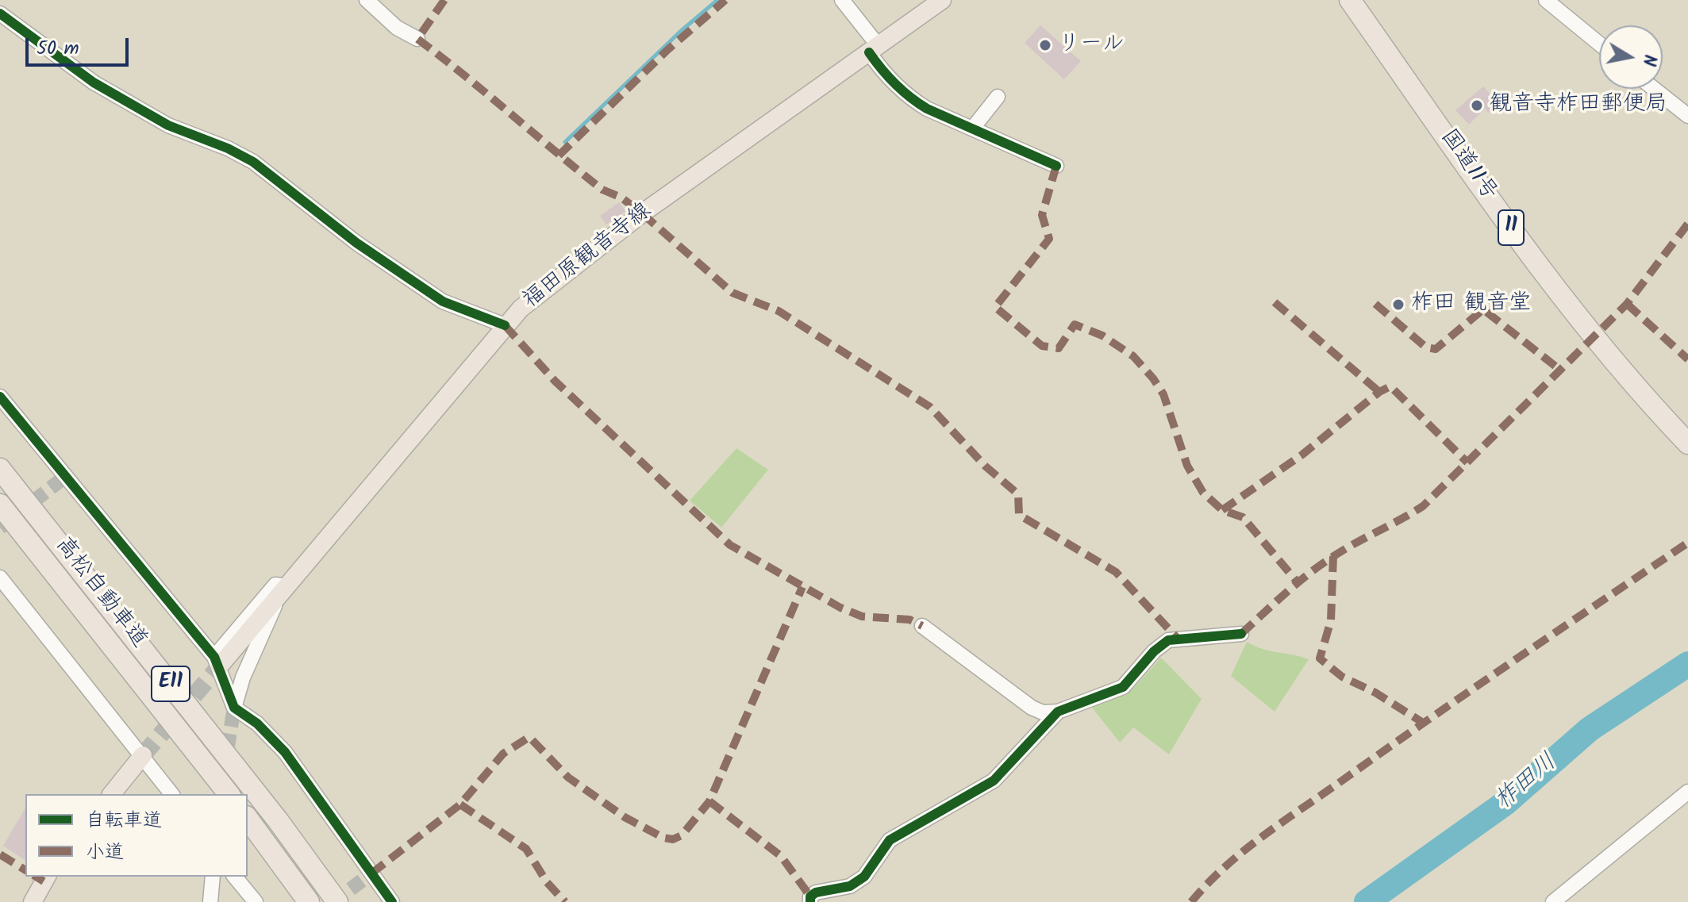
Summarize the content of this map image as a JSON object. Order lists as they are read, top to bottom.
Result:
{
  "streets": {
    "highway": [
      "国道11号",
      "11",
      "高松自動車道",
      "E11"
    ],
    "main road": ["福田原観音寺線"]
  },
  "water": ["柞田川"],
  "places": ["リール", "観音寺柞田郵便局", "柞田 観音堂"],
  "legend": ["自転車道", "小道"],
  "scale_bar": "50 m",
  "north": "right"
}
